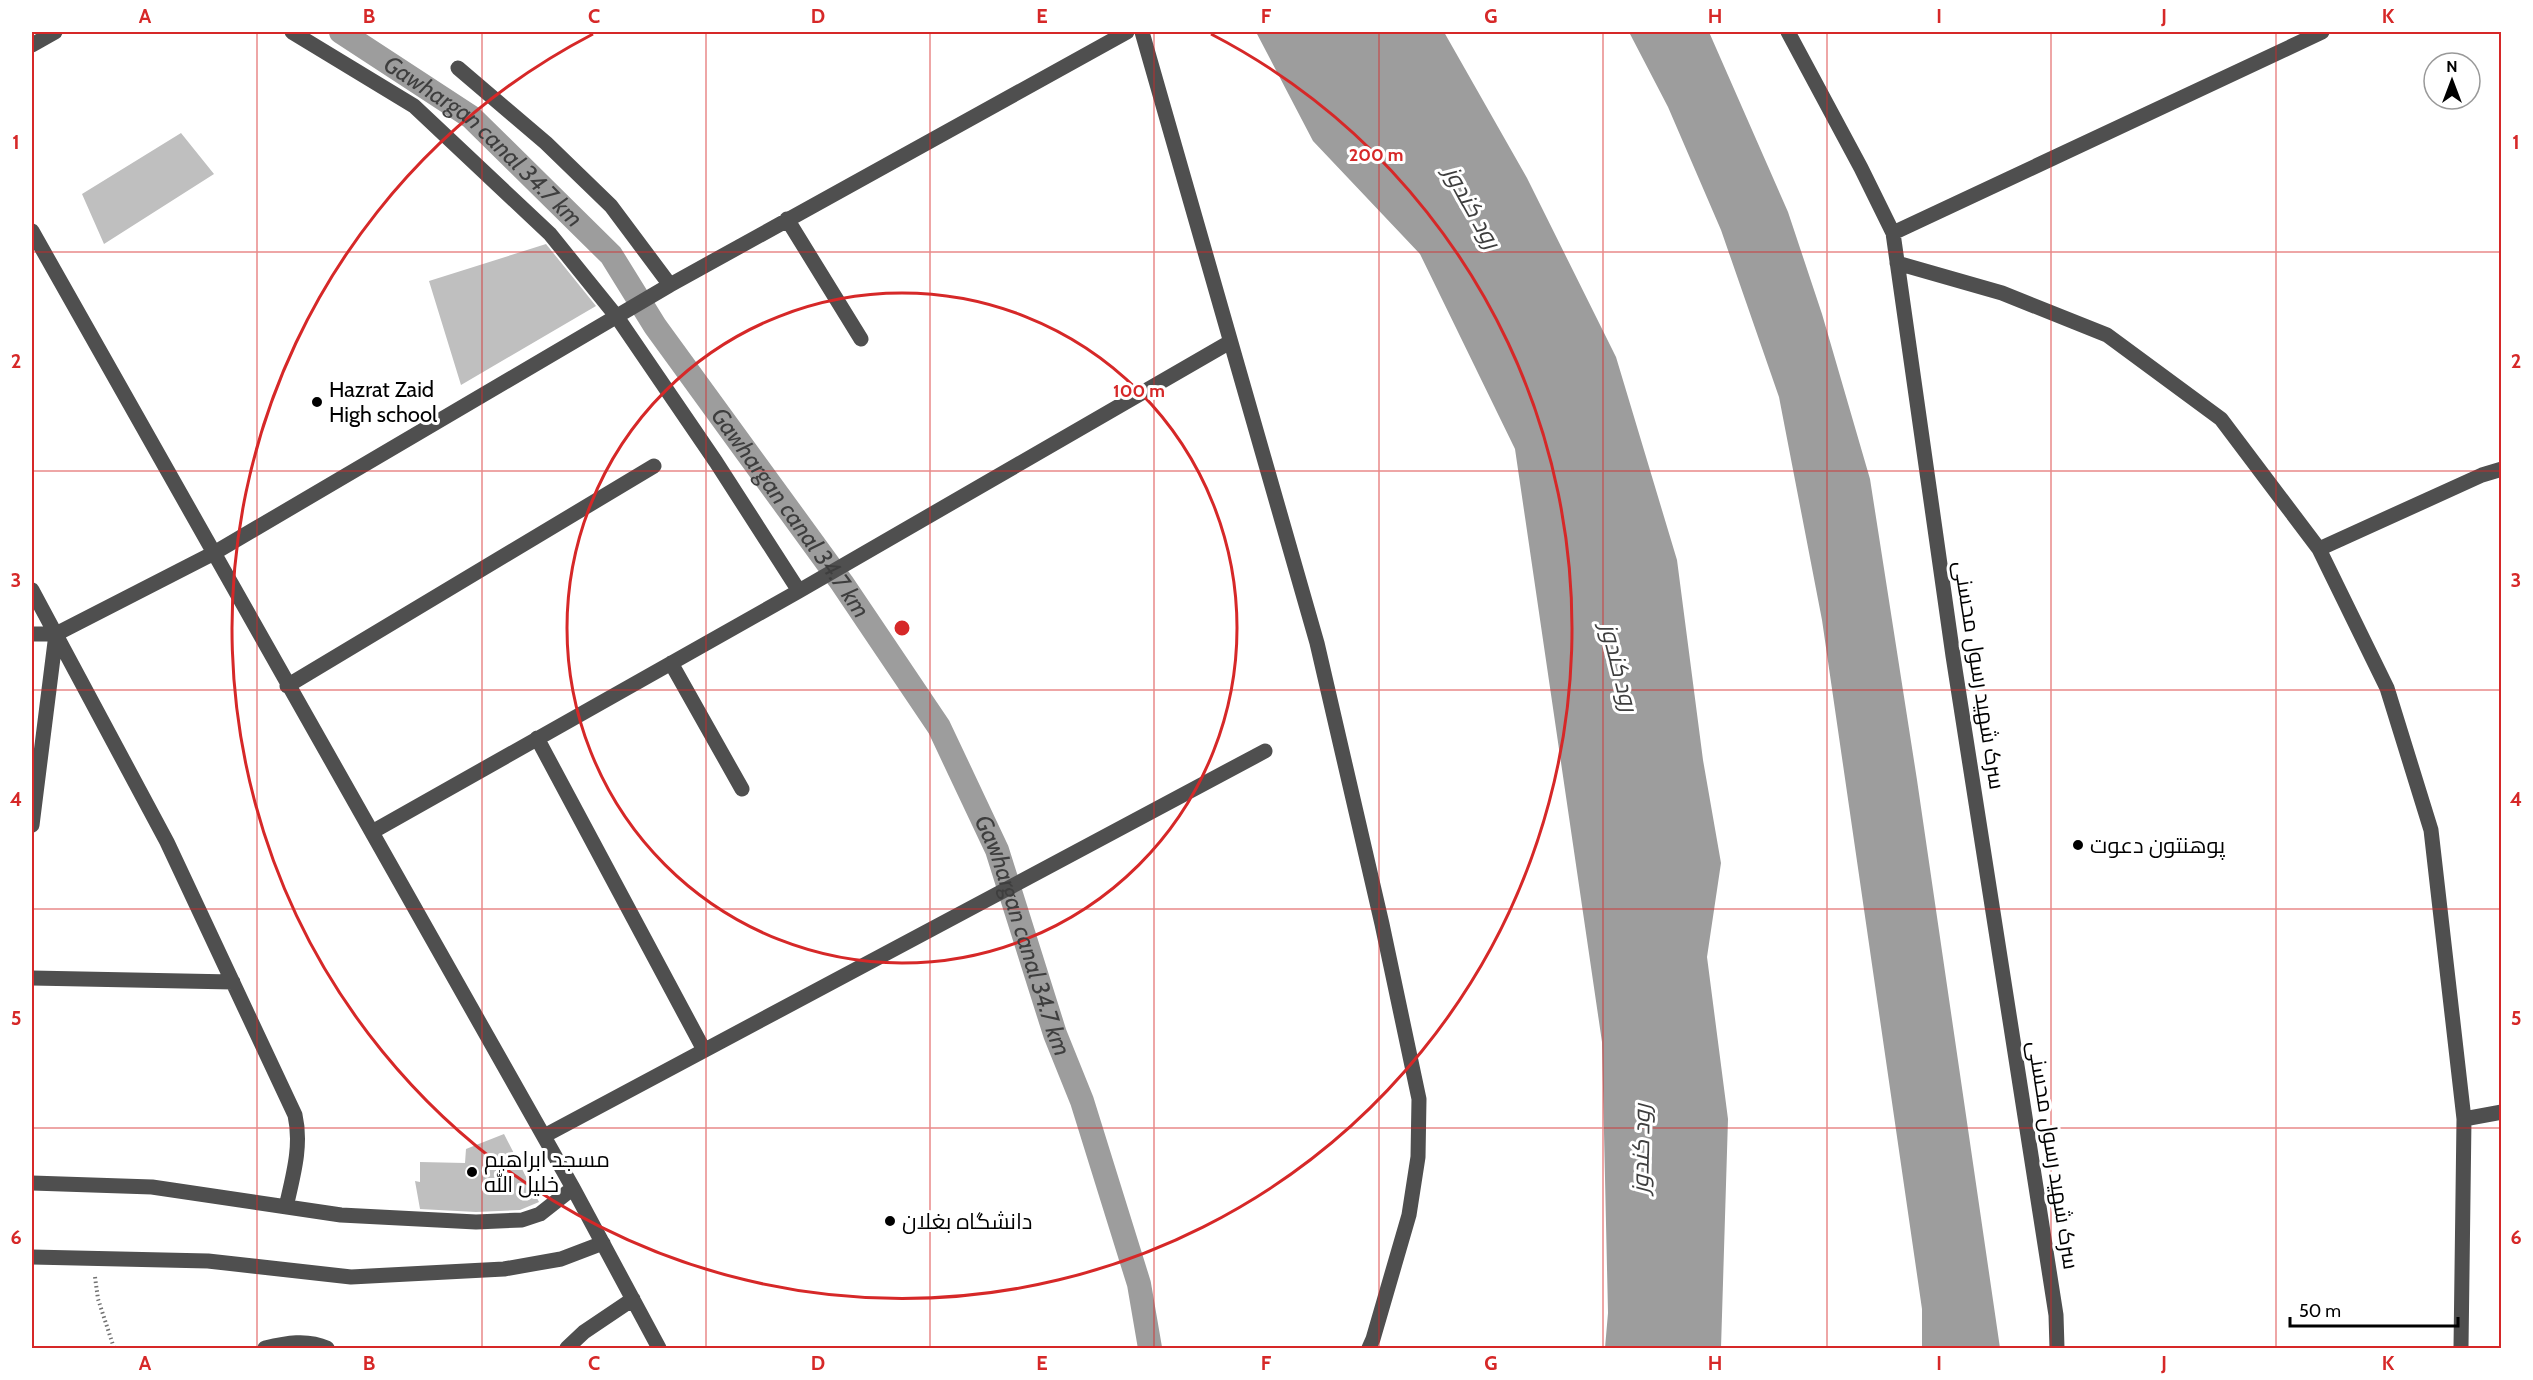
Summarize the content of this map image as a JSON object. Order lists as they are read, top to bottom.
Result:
{
  "streets": {
    "street": ["سرک شهید رسول محسنی"]
  },
  "water": ["Gawhargan canal 34.7 km", "رود کندوز"],
  "places": [
    "Hazrat Zaid High school",
    "پوهنتون دعوت",
    "مسجد ابراهیم خلیل الله",
    "دانشگاه بغلان"
  ],
  "scale_bar": "50 m",
  "north": "top",
  "grid": {
    "columns": [
      "A",
      "B",
      "C",
      "D",
      "E",
      "F",
      "G",
      "H",
      "I",
      "J",
      "K"
    ],
    "rows": [
      "1",
      "2",
      "3",
      "4",
      "5",
      "6"
    ]
  },
  "rings": ["200 m", "100 m"]
}
